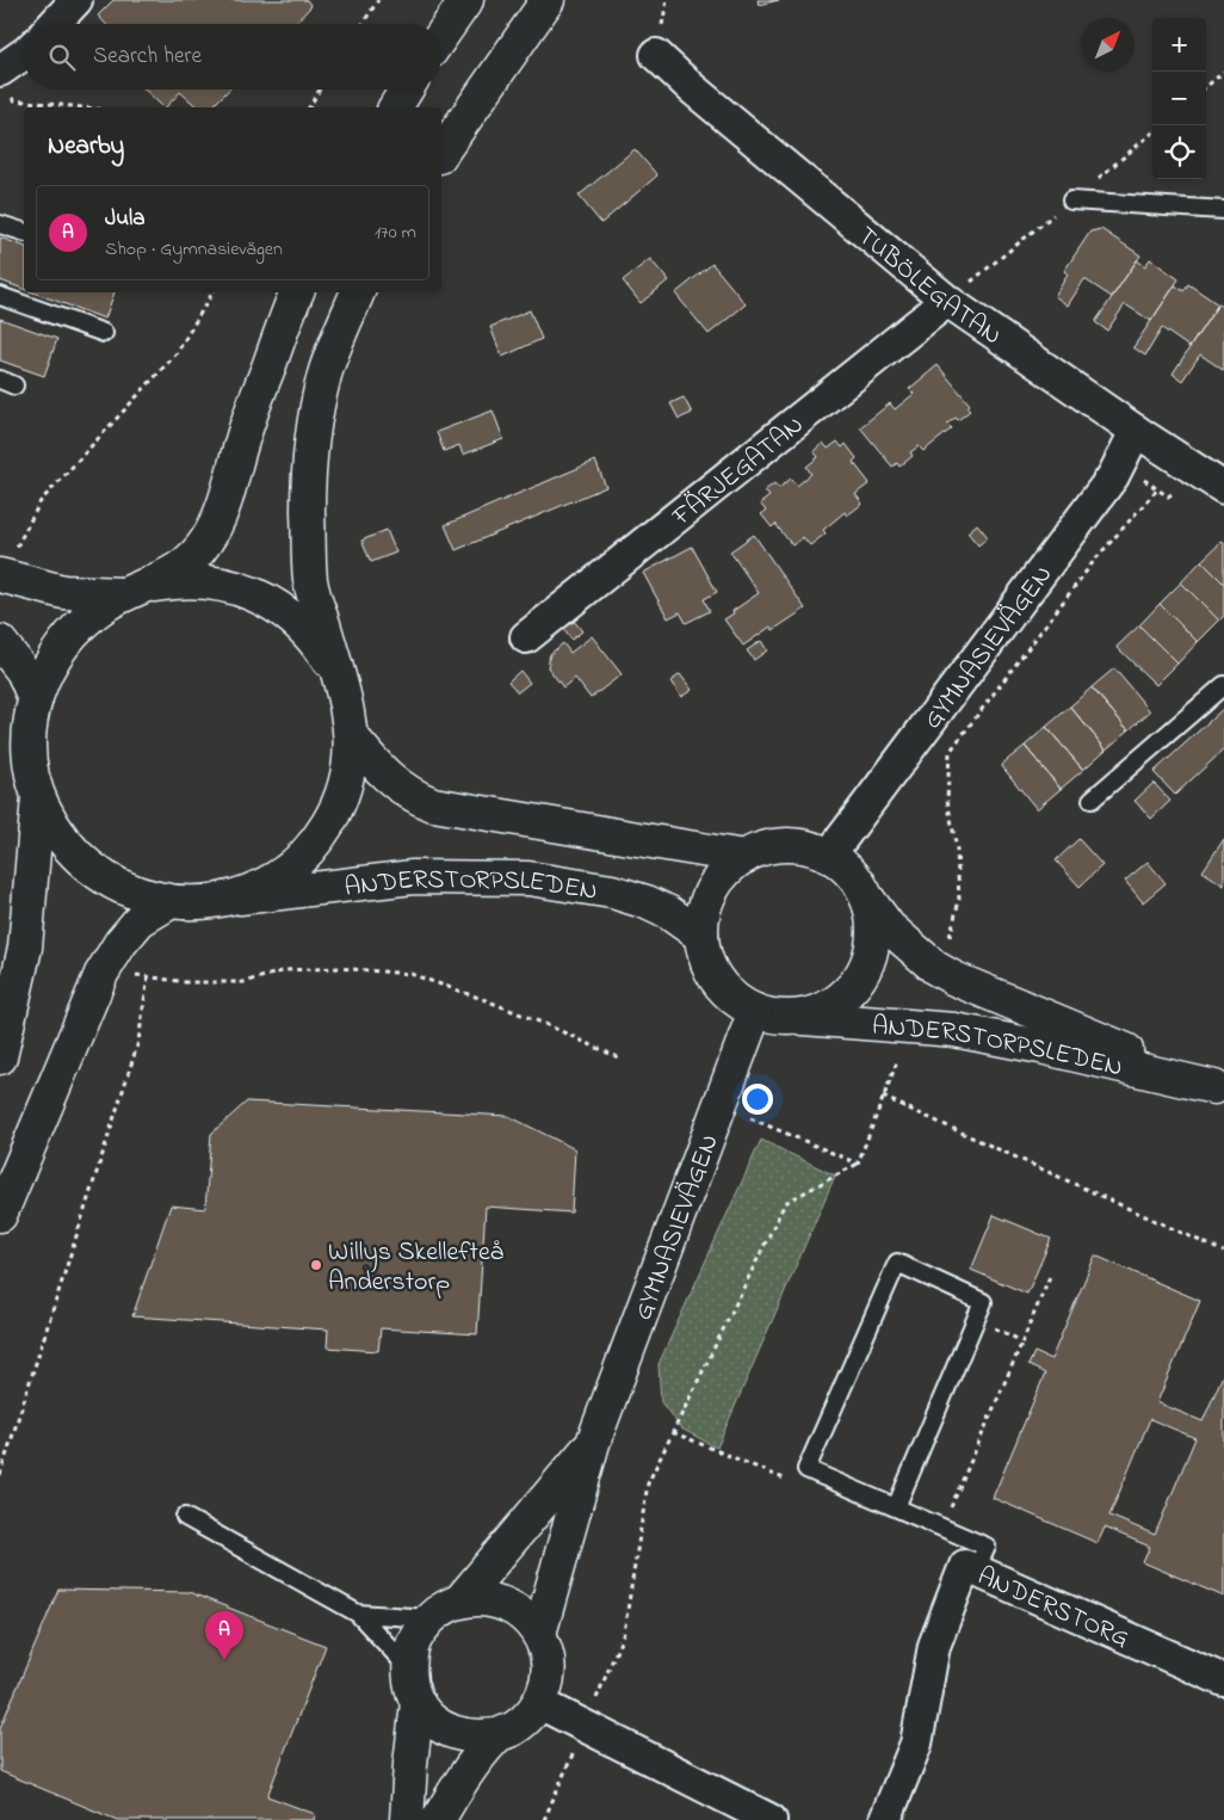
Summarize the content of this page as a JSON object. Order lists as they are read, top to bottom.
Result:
{
  "streets": {
    "main road": ["GYMNASIEVÄGEN", "ANDERSTORPSLEDEN"],
    "street": ["TUBÖLEGATAN", "FÄRJEGATAN", "ANDERSTORG"]
  },
  "crossings": [
    ["TUBÖLEGATAN", "FÄRJEGATAN"],
    ["TUBÖLEGATAN", "GYMNASIEVÄGEN"],
    ["GYMNASIEVÄGEN", "ANDERSTORPSLEDEN"]
  ],
  "places": ["Willys Skellefteå Anderstorp"],
  "north": "top right",
  "page": {
    "map_buttons": ["+", "−"],
    "search": "Search here",
    "heading": "Nearby",
    "list": [
      {
        "mark": "A",
        "name": "Jula",
        "note": "Shop · Gymnasievägen",
        "value": "170 m"
      }
    ],
    "pins": "A"
  }
}
